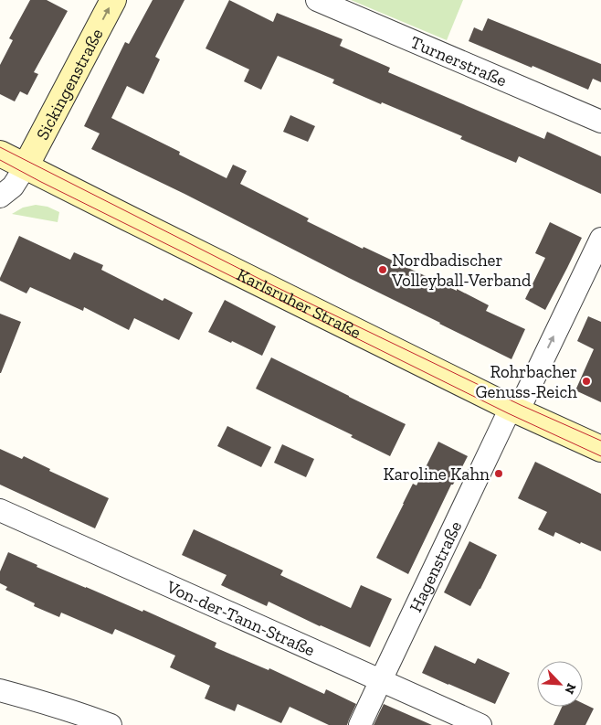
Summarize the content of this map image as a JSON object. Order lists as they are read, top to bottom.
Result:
{
  "streets": {
    "main road": ["Sickingenstraße", "Karlsruher Straße"],
    "street": ["Turnerstraße", "Hagenstraße", "Von-der-Tann-Straße"]
  },
  "crossings": [
    ["Sickingenstraße", "Karlsruher Straße"],
    ["Karlsruher Straße", "Hagenstraße"],
    ["Hagenstraße", "Von-der-Tann-Straße"]
  ],
  "one_way": ["Sickingenstraße", "Hagenstraße"],
  "places": ["Nordbadischer Volleyball-Verband", "Rohrbacher Genuss-Reich", "Karoline Kahn"],
  "north": "bottom right"
}
